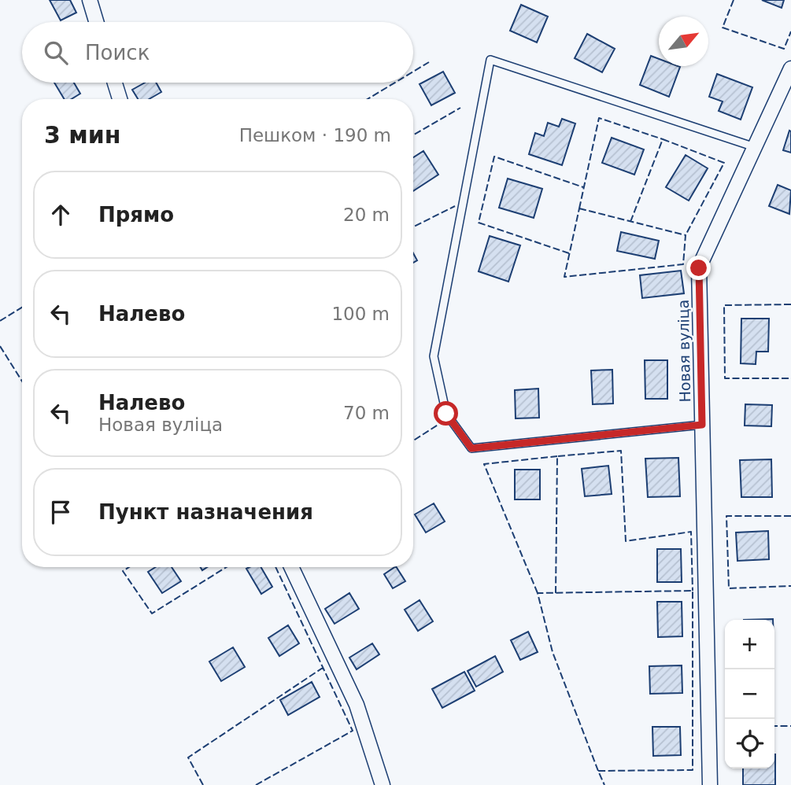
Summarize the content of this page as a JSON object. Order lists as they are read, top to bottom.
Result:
{
  "streets": {
    "street": ["Новая вуліца"]
  },
  "north": "top right",
  "page": {
    "search": "Поиск",
    "heading": ["3 мин", "Пешком · 190 m"],
    "list": [
      ["Прямо", "20 m"],
      ["Налево", "100 m"],
      ["Налево", "Новая вуліца", "70 m"],
      "Пункт назначения"
    ],
    "map_buttons": ["+", "−"]
  }
}
